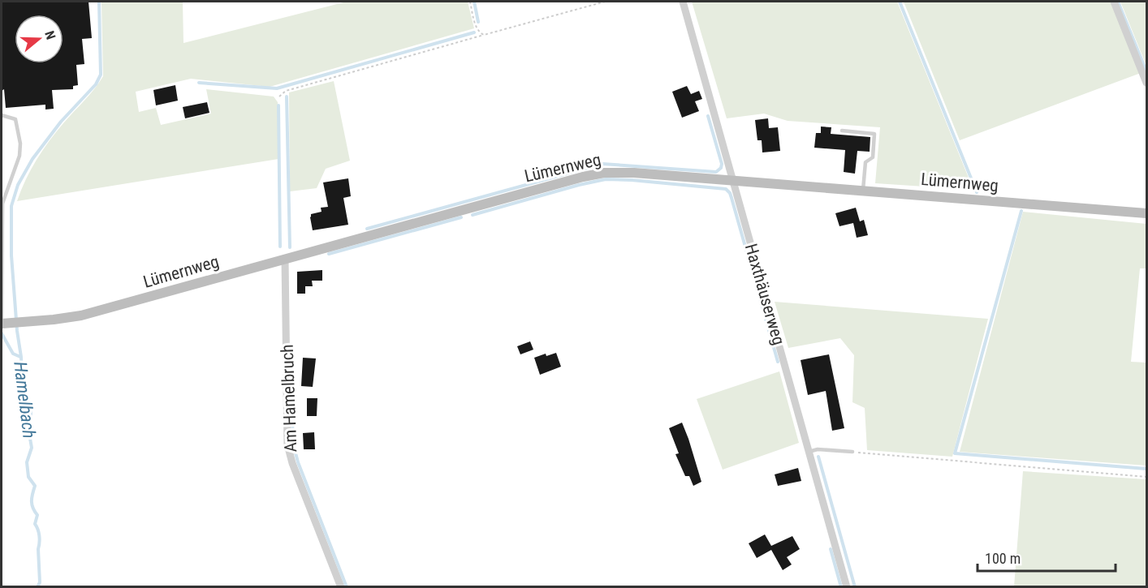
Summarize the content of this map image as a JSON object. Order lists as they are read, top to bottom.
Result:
{
  "streets": {
    "street": ["Lümernweg", "Haxthäuserweg", "Am Hamelbruch"]
  },
  "crossings": [
    ["Lümernweg", "Haxthäuserweg"],
    ["Lümernweg", "Am Hamelbruch"]
  ],
  "water": ["Hamelbach"],
  "scale_bar": "100 m",
  "north": "right"
}
